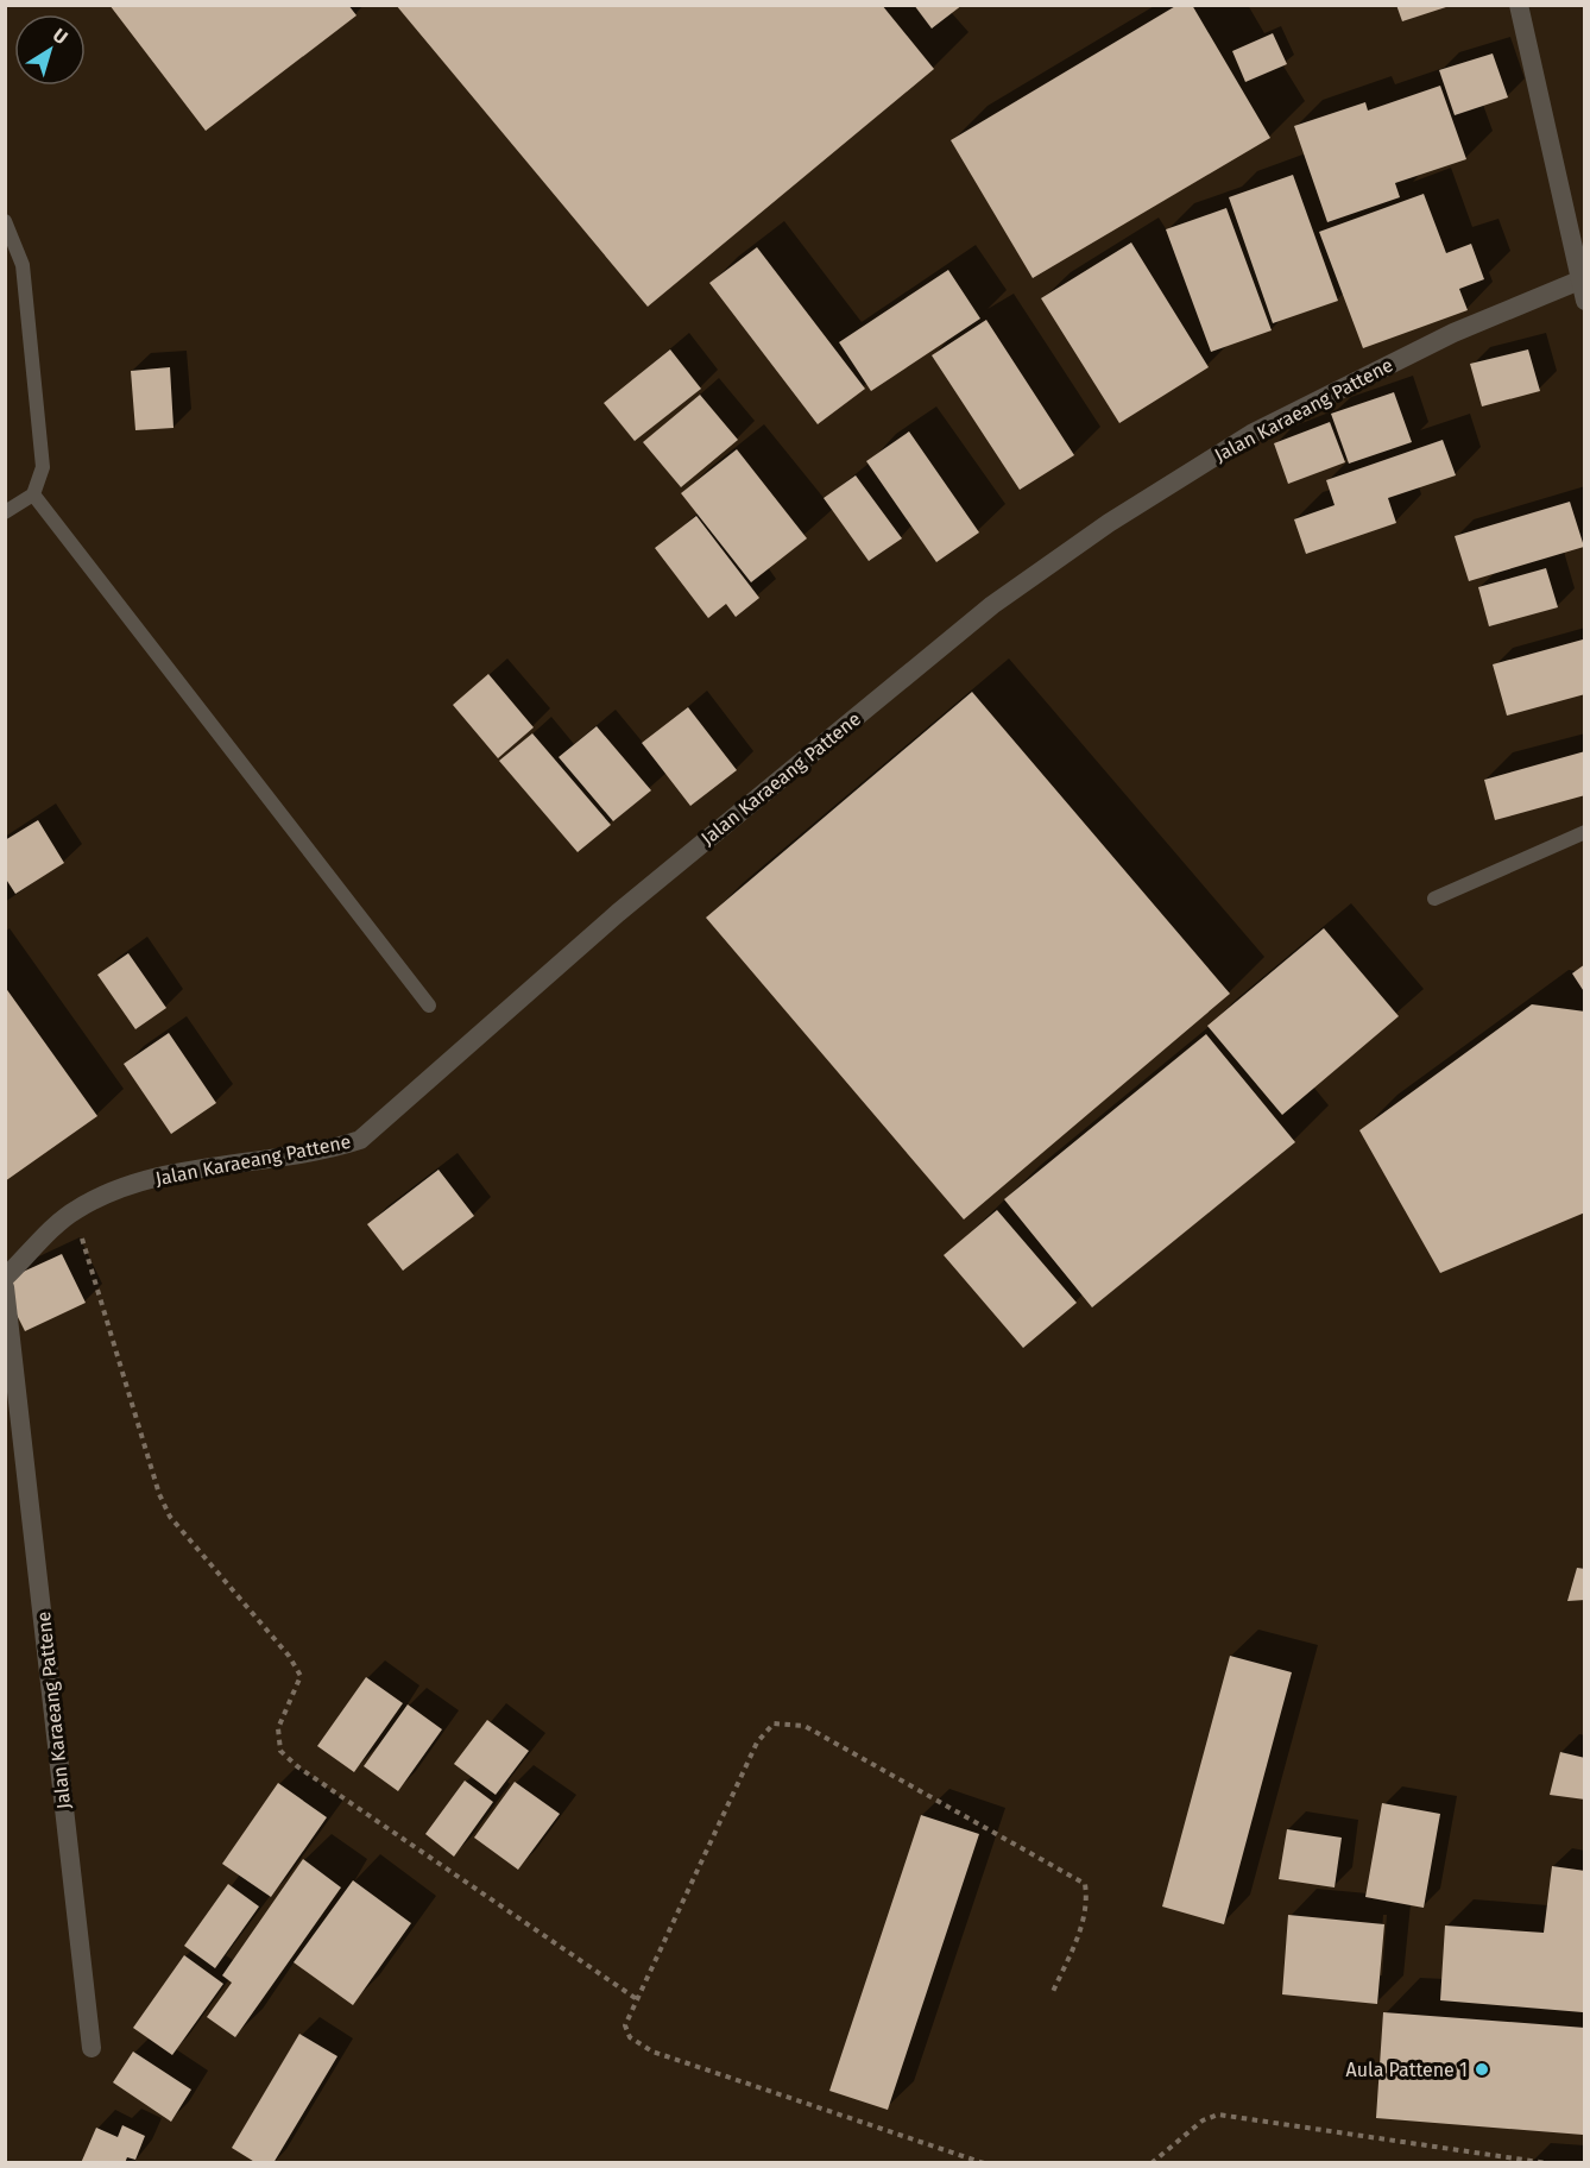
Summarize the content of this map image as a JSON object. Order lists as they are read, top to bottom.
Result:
{
  "streets": {
    "street": ["Jalan Karaeang Pattene"]
  },
  "places": ["Aula Pattene 1"],
  "north": "top right"
}
